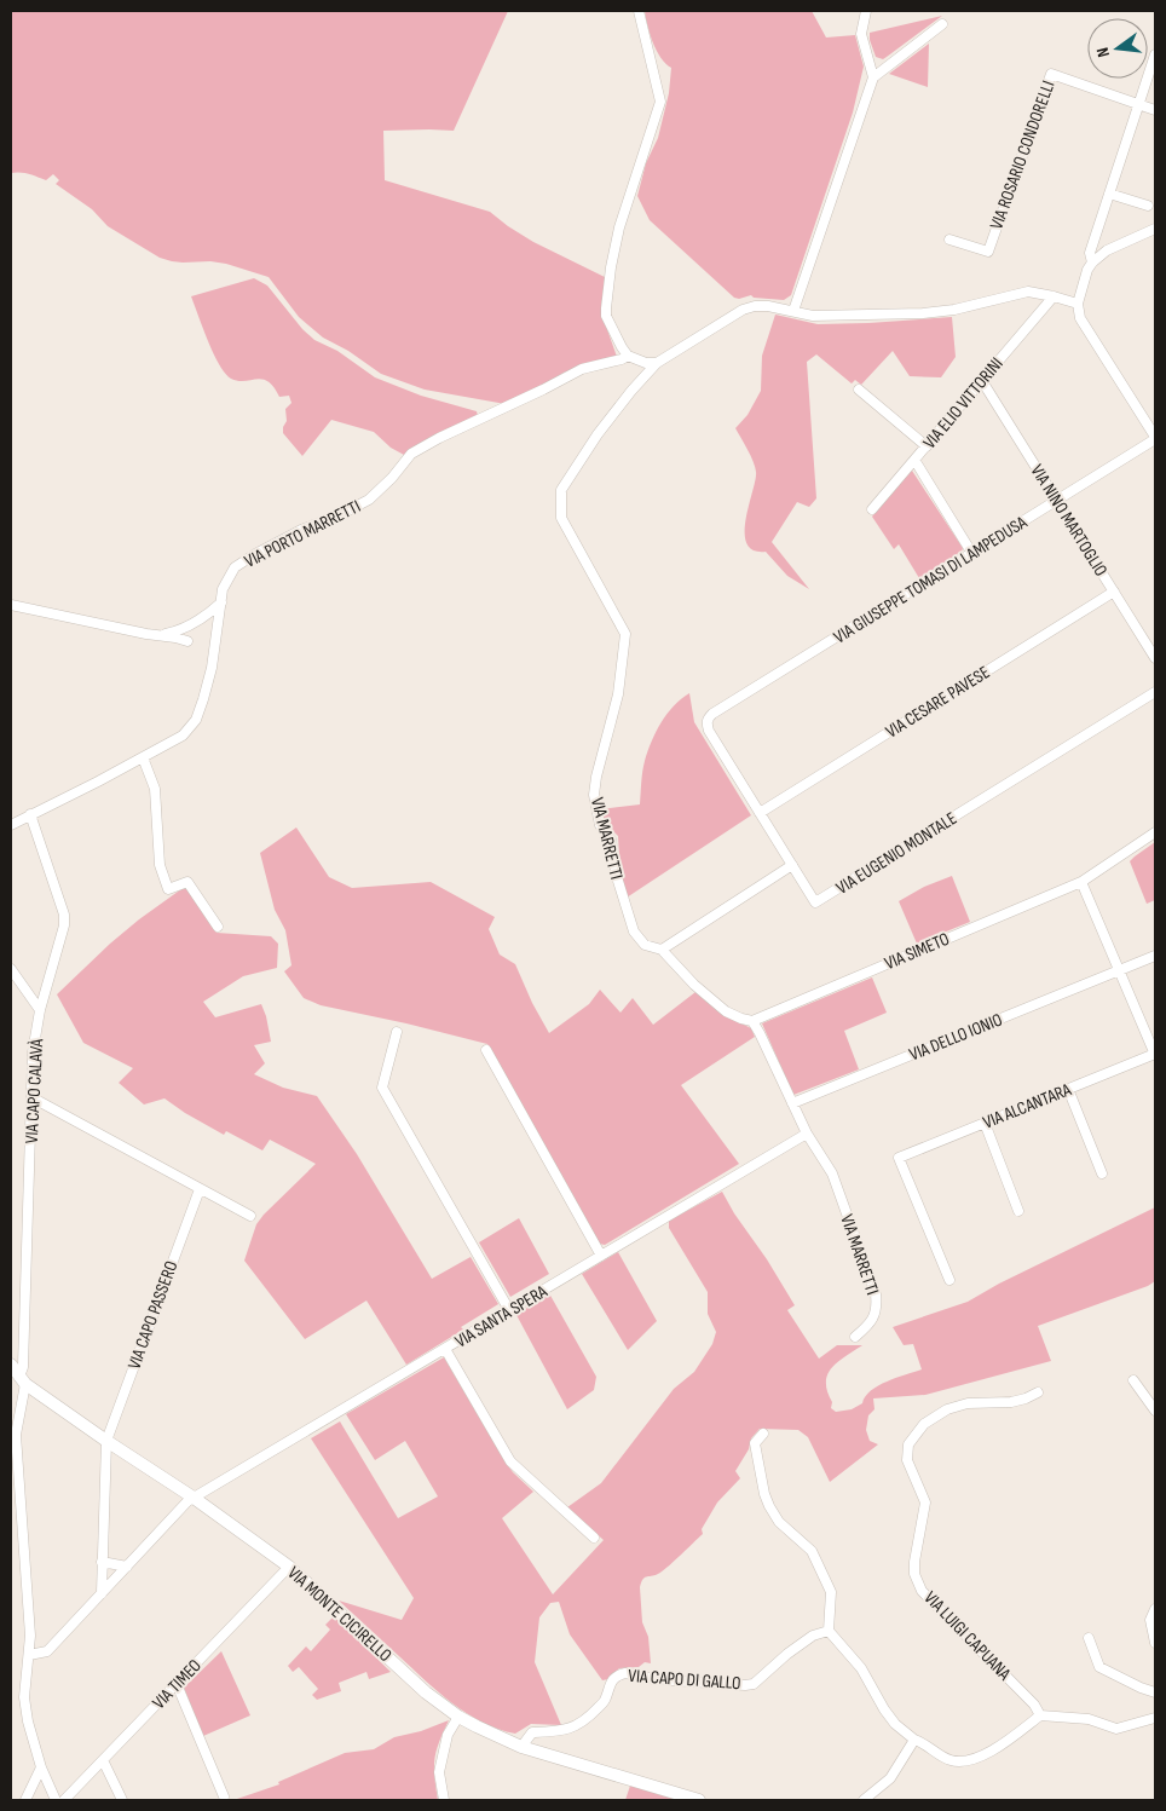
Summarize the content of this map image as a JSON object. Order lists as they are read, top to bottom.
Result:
{
  "streets": {
    "street": [
      "VIA ROSARIO CONDORELLI",
      "VIA ELIO VITTORINI",
      "VIA NINO MARTOGLIO",
      "VIA PORTO MARRETTI",
      "VIA GIUSEPPE TOMASI DI LAMPEDUSA",
      "VIA CESARE PAVESE",
      "VIA MARRETTI",
      "VIA EUGENIO MONTALE",
      "VIA SIMETO",
      "VIA DELLO IONIO",
      "VIA CAPO CALAVÀ",
      "VIA ALCANTARA",
      "VIA CAPO PASSERO",
      "VIA SANTA SPERA",
      "VIA MONTE CICIRELLO",
      "VIA LUIGI CAPUANA",
      "VIA CAPO DI GALLO",
      "VIA TIMEO"
    ]
  },
  "crossings": [
    ["VIA ELIO VITTORINI", "VIA NINO MARTOGLIO"],
    ["VIA ELIO VITTORINI", "VIA MARRETTI"],
    ["VIA NINO MARTOGLIO", "VIA GIUSEPPE TOMASI DI LAMPEDUSA"],
    ["VIA NINO MARTOGLIO", "VIA CESARE PAVESE"],
    ["VIA PORTO MARRETTI", "VIA CAPO CALAVÀ"],
    ["VIA GIUSEPPE TOMASI DI LAMPEDUSA", "VIA EUGENIO MONTALE"],
    ["VIA CESARE PAVESE", "VIA EUGENIO MONTALE"],
    ["VIA MARRETTI", "VIA SIMETO"],
    ["VIA MARRETTI", "VIA DELLO IONIO"],
    ["VIA MARRETTI", "VIA SANTA SPERA"],
    ["VIA CAPO CALAVÀ", "VIA SANTA SPERA"],
    ["VIA CAPO CALAVÀ", "VIA MONTE CICIRELLO"],
    ["VIA CAPO PASSERO", "VIA SANTA SPERA"],
    ["VIA CAPO PASSERO", "VIA MONTE CICIRELLO"],
    ["VIA SANTA SPERA", "VIA MONTE CICIRELLO"],
    ["VIA MONTE CICIRELLO", "VIA CAPO DI GALLO"],
    ["VIA MONTE CICIRELLO", "VIA TIMEO"]
  ],
  "north": "left"
}
